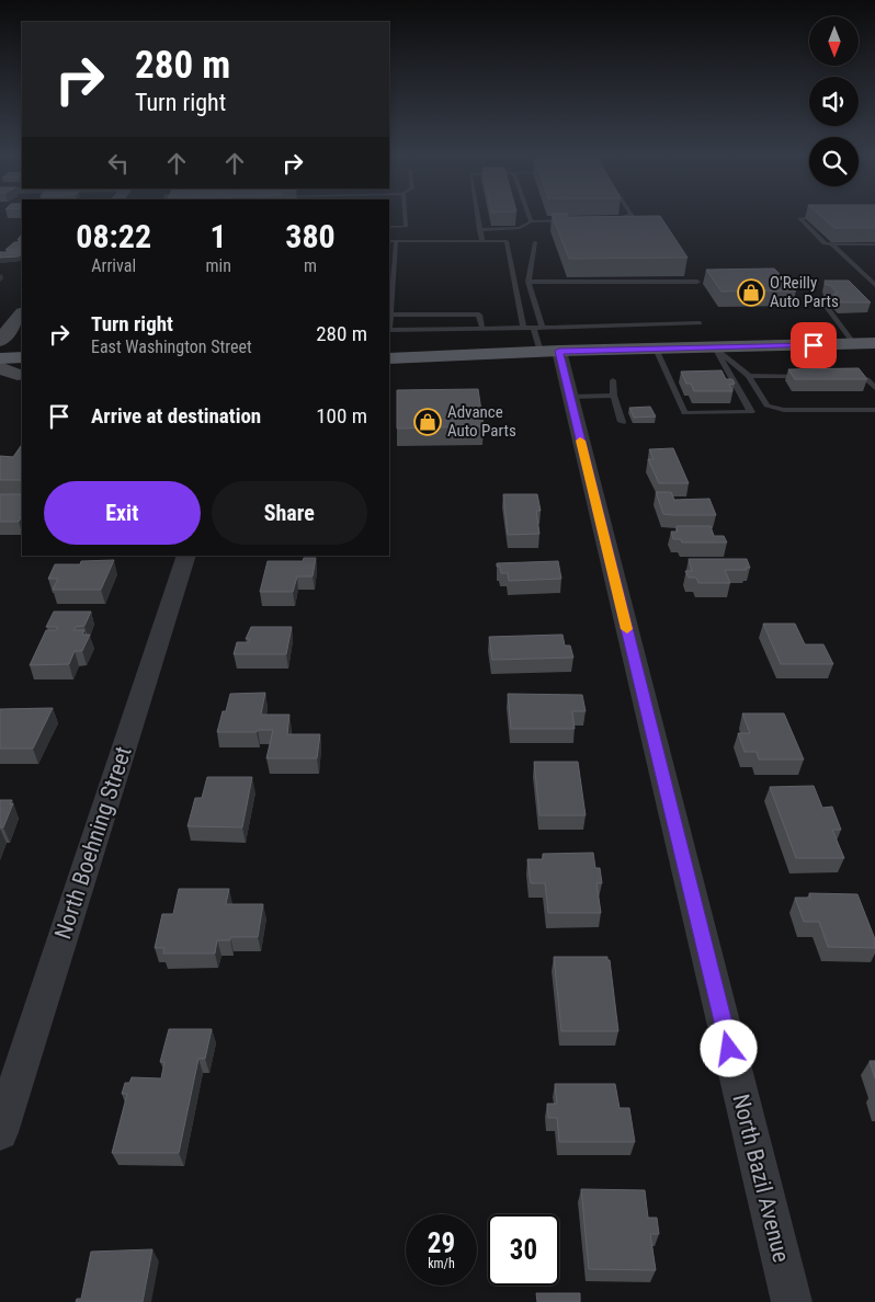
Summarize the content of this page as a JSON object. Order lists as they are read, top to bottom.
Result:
{
  "streets": {
    "street": ["North Boehning Street", "North Bazil Avenue"]
  },
  "places": {
    "shop": ["O'Reilly Auto Parts", "Advance Auto Parts"]
  },
  "north": "bottom",
  "page": {
    "turn": ["280 m", "Turn right"],
    "eta": [
      "08:22",
      "Arrival",
      "1",
      "min",
      "380",
      "m"
    ],
    "list": [
      {
        "name": "Turn right",
        "note": "East Washington Street",
        "value": "280 m"
      },
      {
        "name": "Arrive at destination",
        "value": "100 m"
      }
    ],
    "buttons": ["Exit", "Share"],
    "speed": "29 km/h",
    "limit": "30"
  }
}
